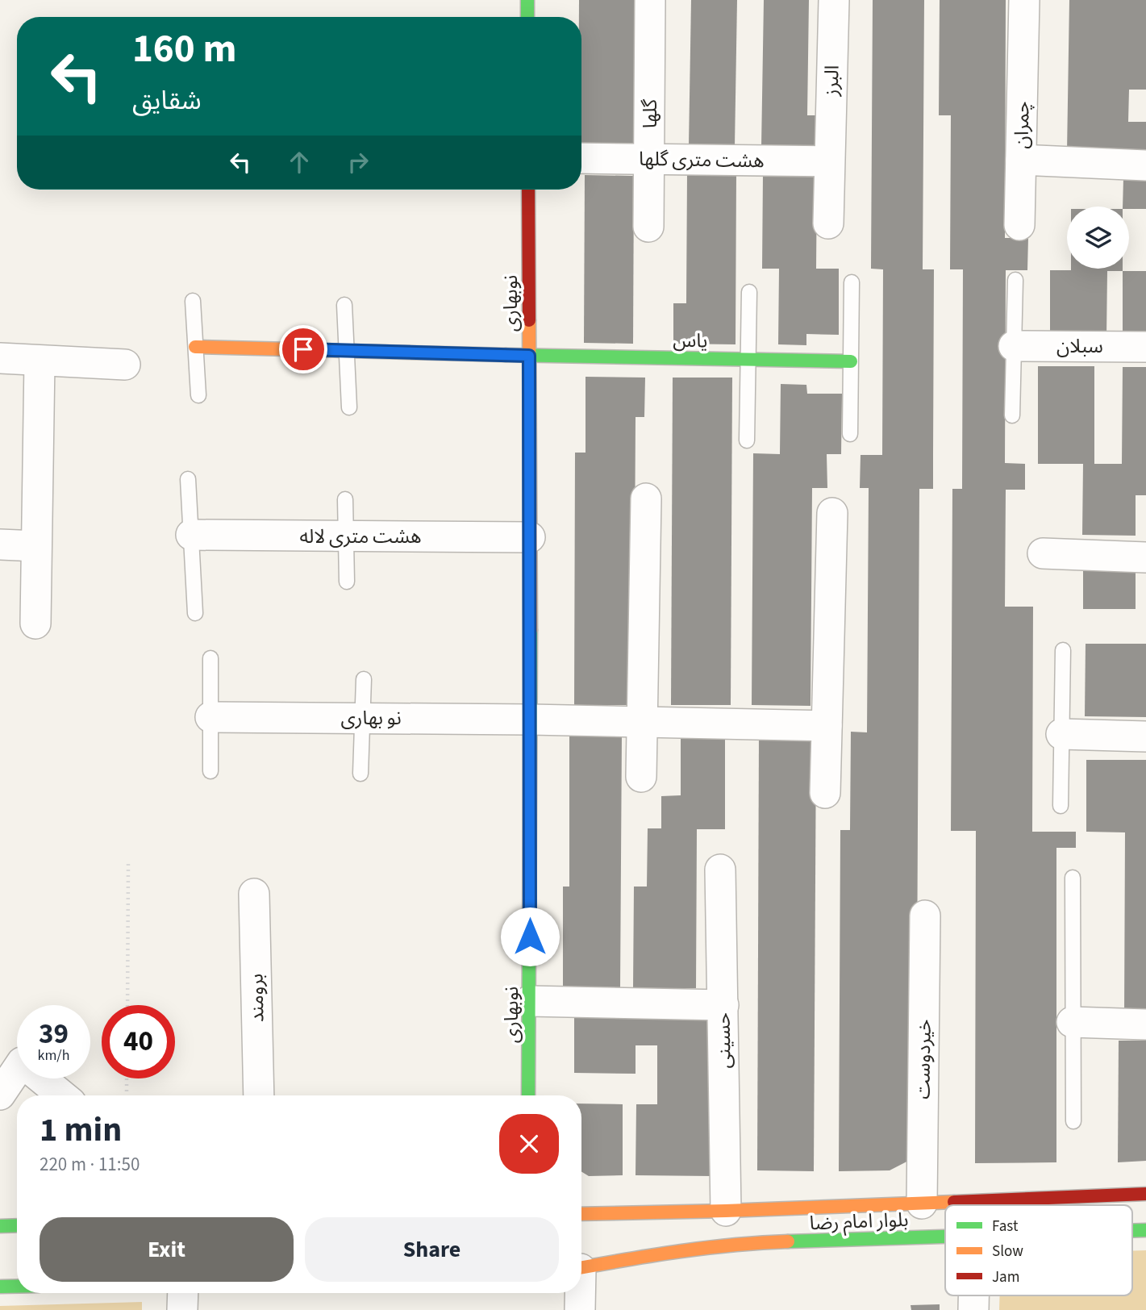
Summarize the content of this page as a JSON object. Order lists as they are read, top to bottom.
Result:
{
  "streets": {
    "street": [
      "البرز",
      "گلها",
      "چمران",
      "هشت متری گلها",
      "نوبهاری",
      "یاس",
      "سبلان",
      "هشت متری لاله",
      "نو بهاری",
      "برومند",
      "حسینی",
      "خیردوست",
      "بلوار امام رضا"
    ]
  },
  "crossings": [
    ["البرز", "هشت متری گلها"],
    ["گلها", "هشت متری گلها"],
    ["نوبهاری", "یاس"],
    ["نوبهاری", "هشت متری لاله"],
    ["نوبهاری", "نو بهاری"],
    ["حسینی", "بلوار امام رضا"],
    ["خیردوست", "بلوار امام رضا"]
  ],
  "legend": ["Fast", "Slow", "Jam"],
  "page": {
    "turn": ["160 m", "شقایق"],
    "speed": "39 km/h",
    "limit": "40",
    "heading": ["1 min", "220 m · 11:50"],
    "buttons": ["Exit", "Share"]
  }
}
